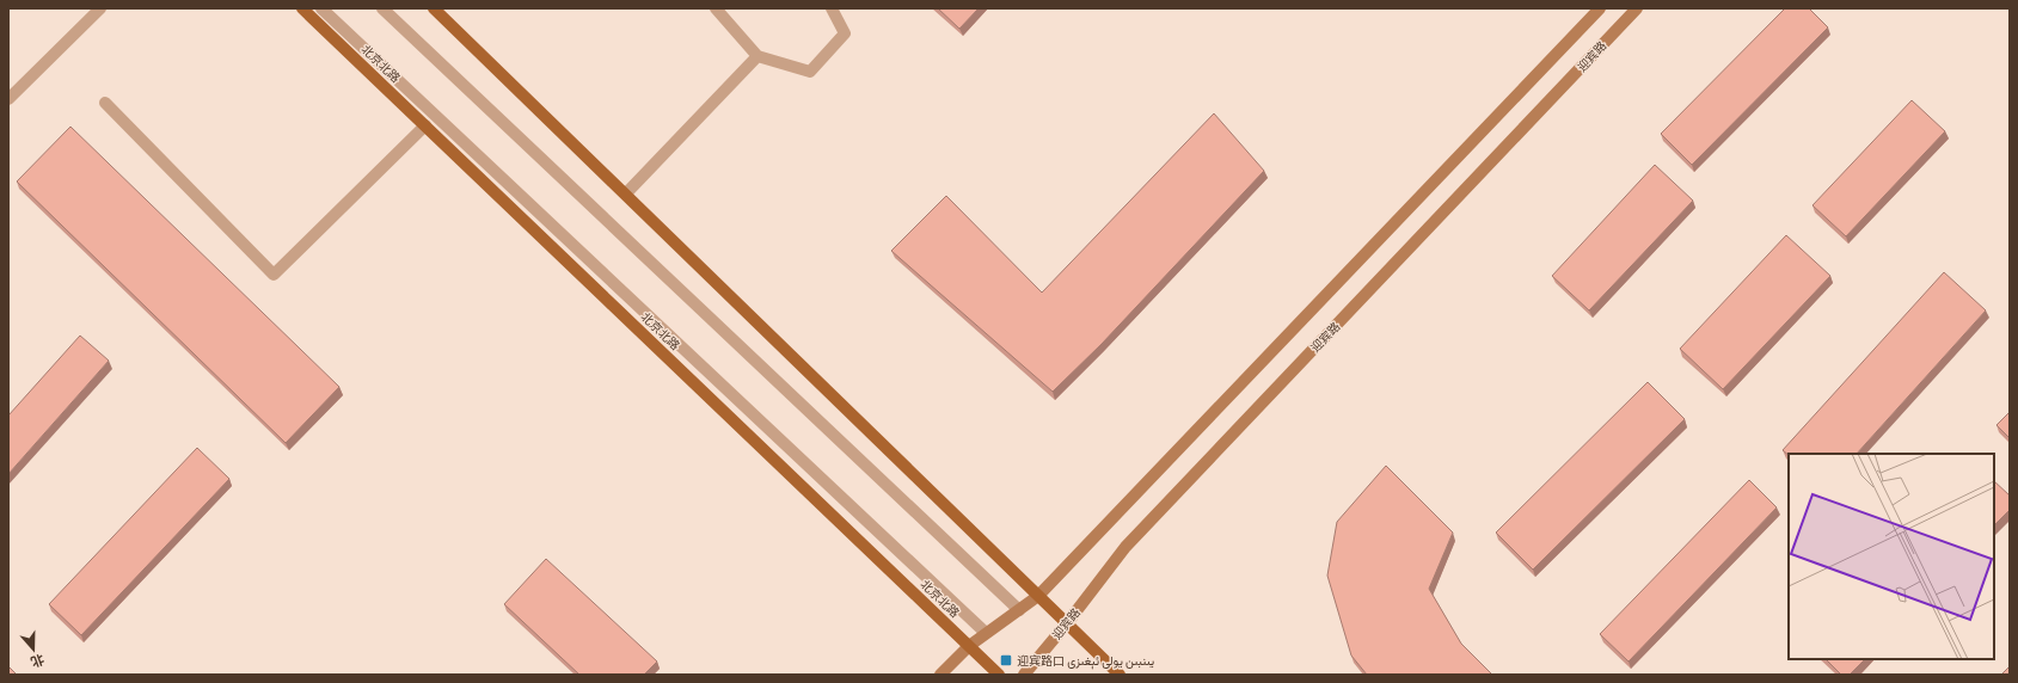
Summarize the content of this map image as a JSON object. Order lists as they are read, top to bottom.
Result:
{
  "streets": {
    "main road": ["迎宾路", "北京北路"]
  },
  "places": {
    "transit": ["迎宾路口 يىنبىن يولى ئېغىزى"]
  },
  "north": "bottom"
}
